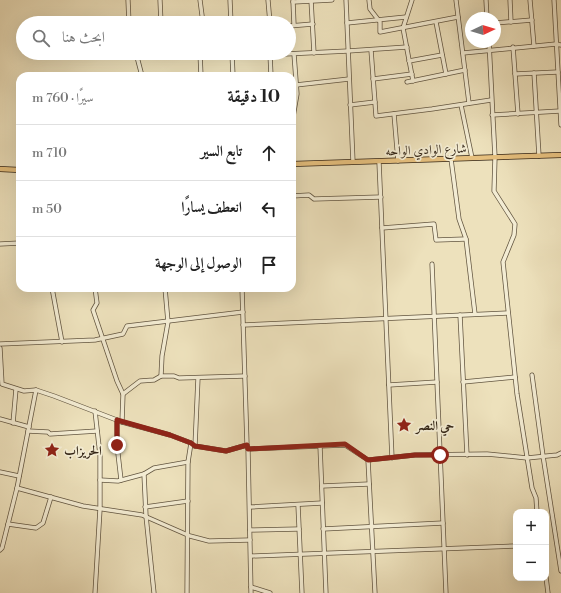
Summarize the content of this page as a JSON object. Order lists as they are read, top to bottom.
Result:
{
  "streets": {
    "main road": ["شارع الوادي الواحه"]
  },
  "places": {
    "place": ["حي النصر", "الحريزاب"]
  },
  "north": "right",
  "page": {
    "search": "ابحث هنا",
    "heading": ["10 دقيقة", "سيرًا · 760 m"],
    "list": [
      ["تابع السير", "710 m"],
      ["انعطف يسارًا", "50 m"],
      "الوصول إلى الوجهة"
    ],
    "map_buttons": ["+", "−"]
  }
}
